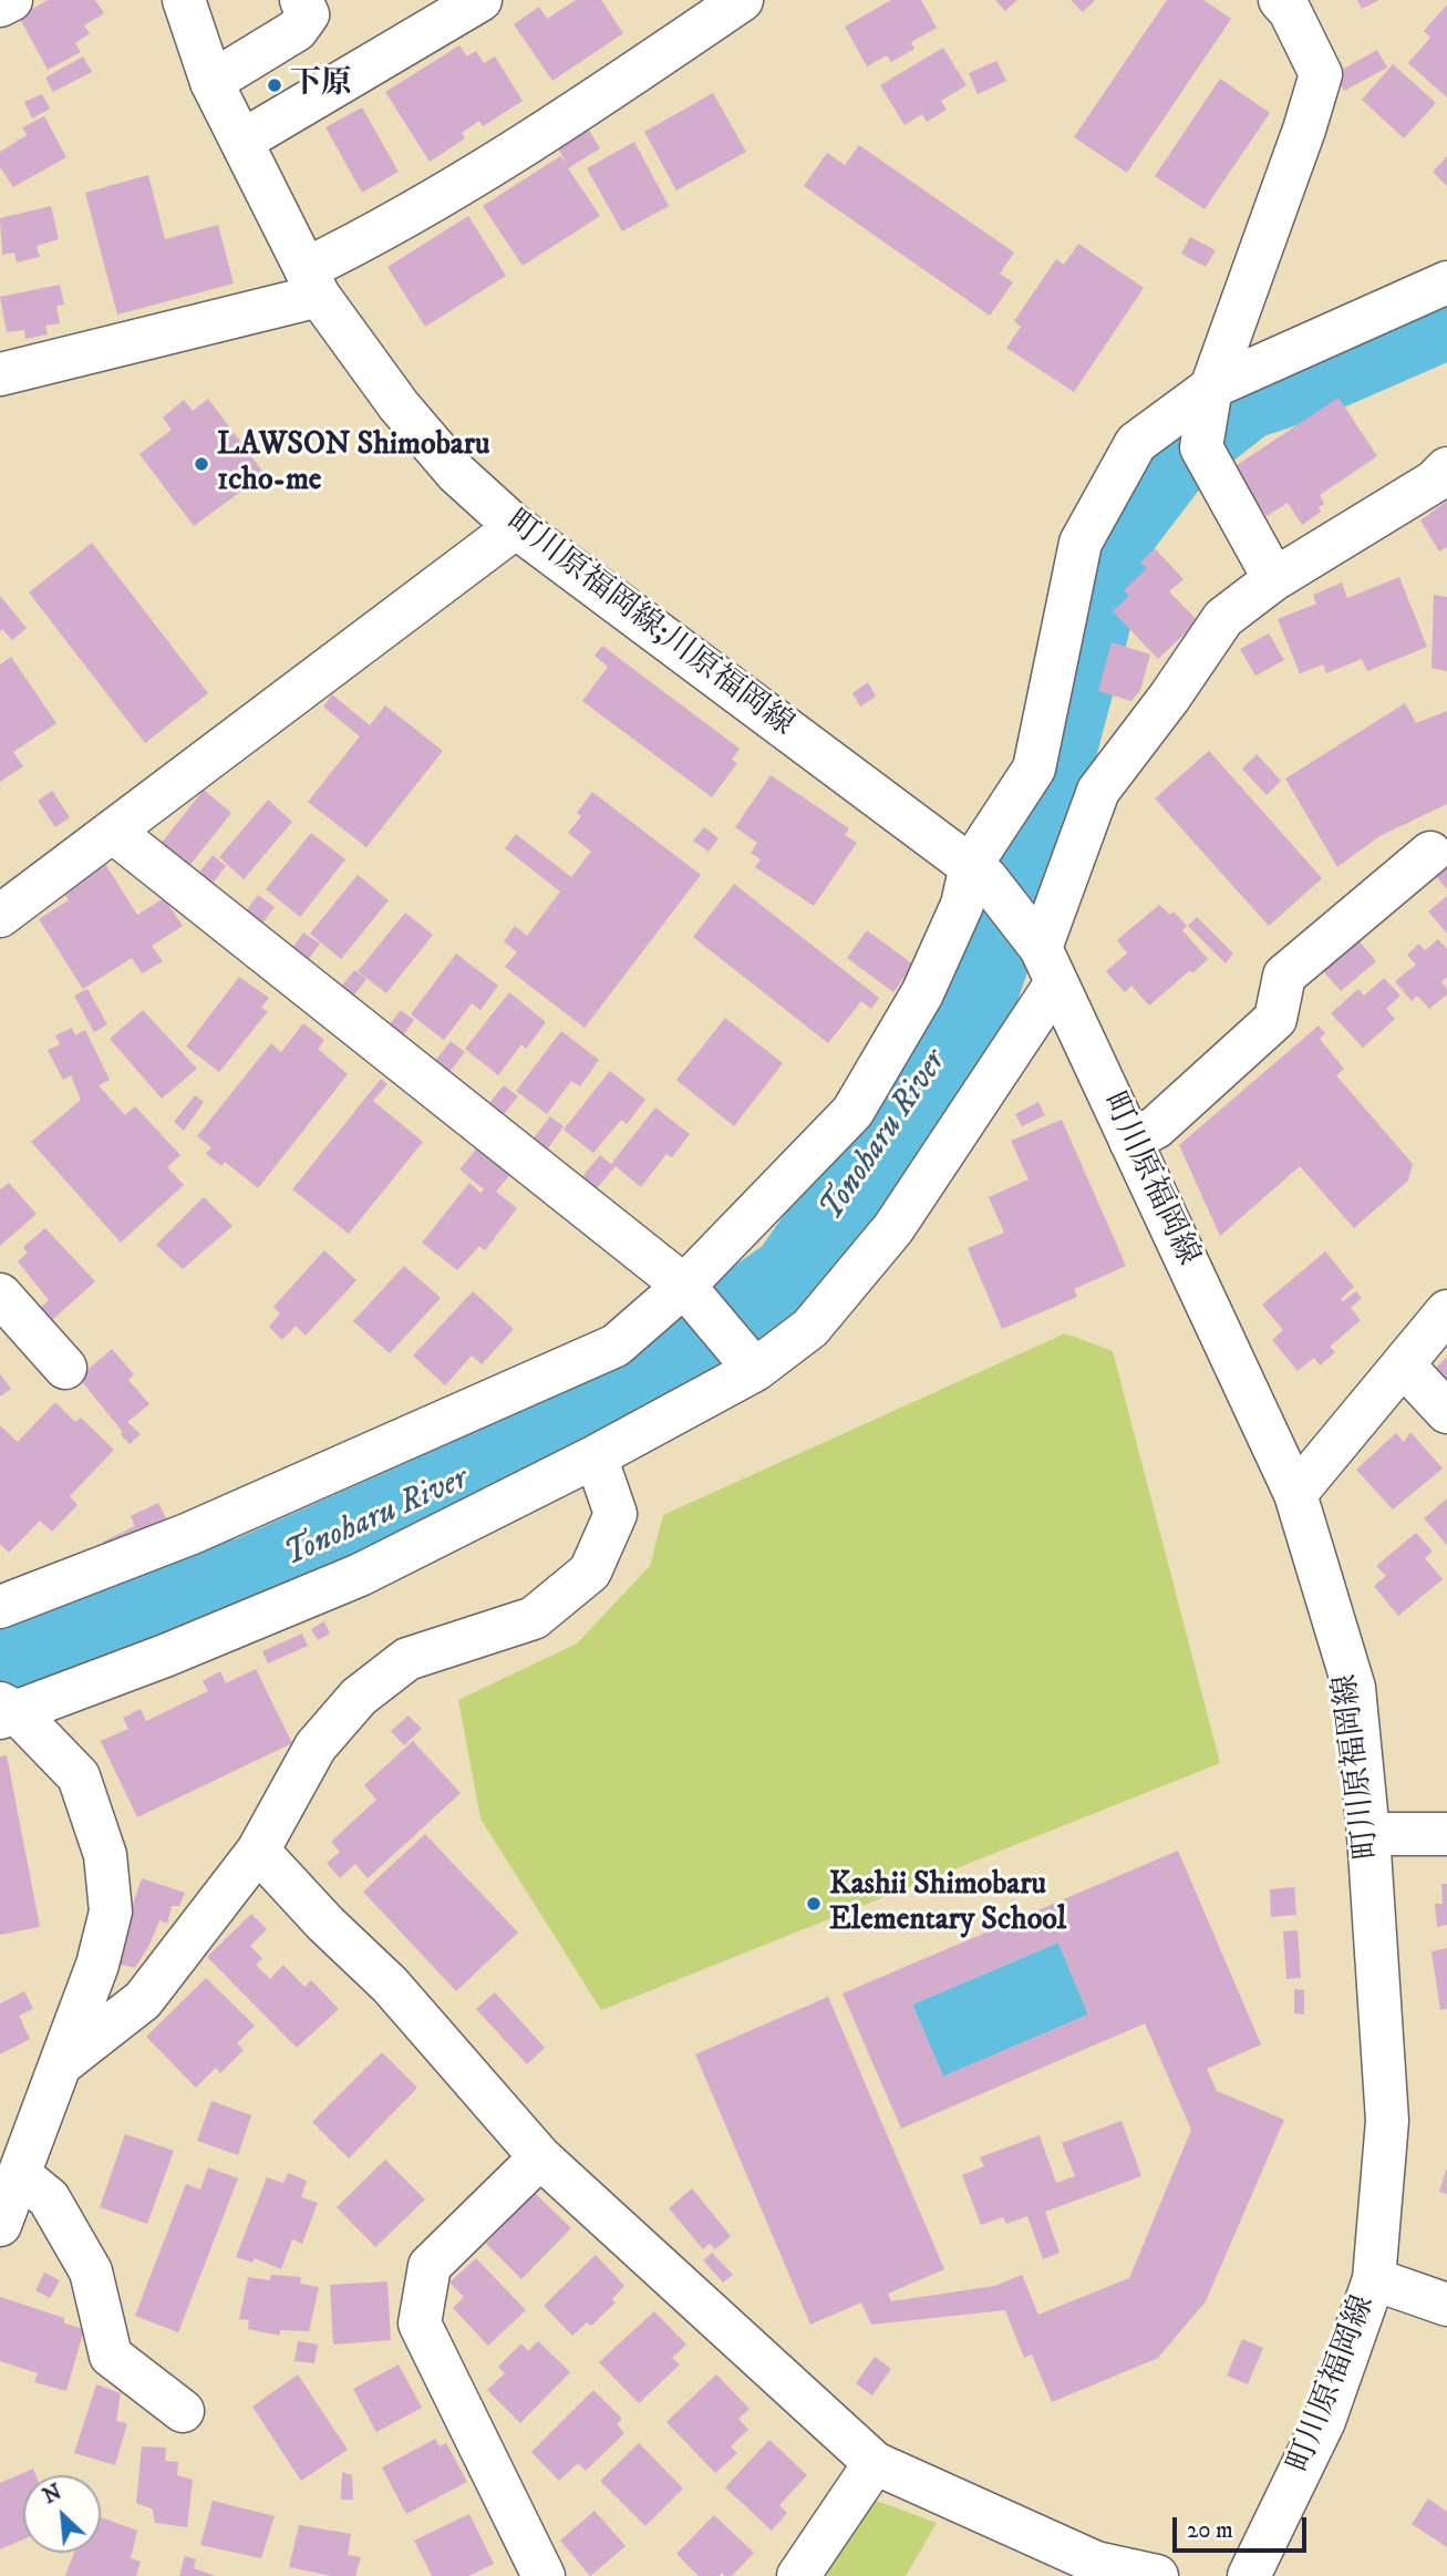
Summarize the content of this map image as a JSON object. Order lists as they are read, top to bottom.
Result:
{
  "streets": {
    "street": ["町川原福岡線;川原福岡線", "町川原福岡線"]
  },
  "crossings": [
    ["町川原福岡線;川原福岡線", "町川原福岡線"]
  ],
  "water": ["Tonoharu River"],
  "places": ["下原", "LAWSON Shimobaru 1cho-me", "Kashii Shimobaru Elementary School"],
  "scale_bar": "20 m",
  "north": "top left"
}
